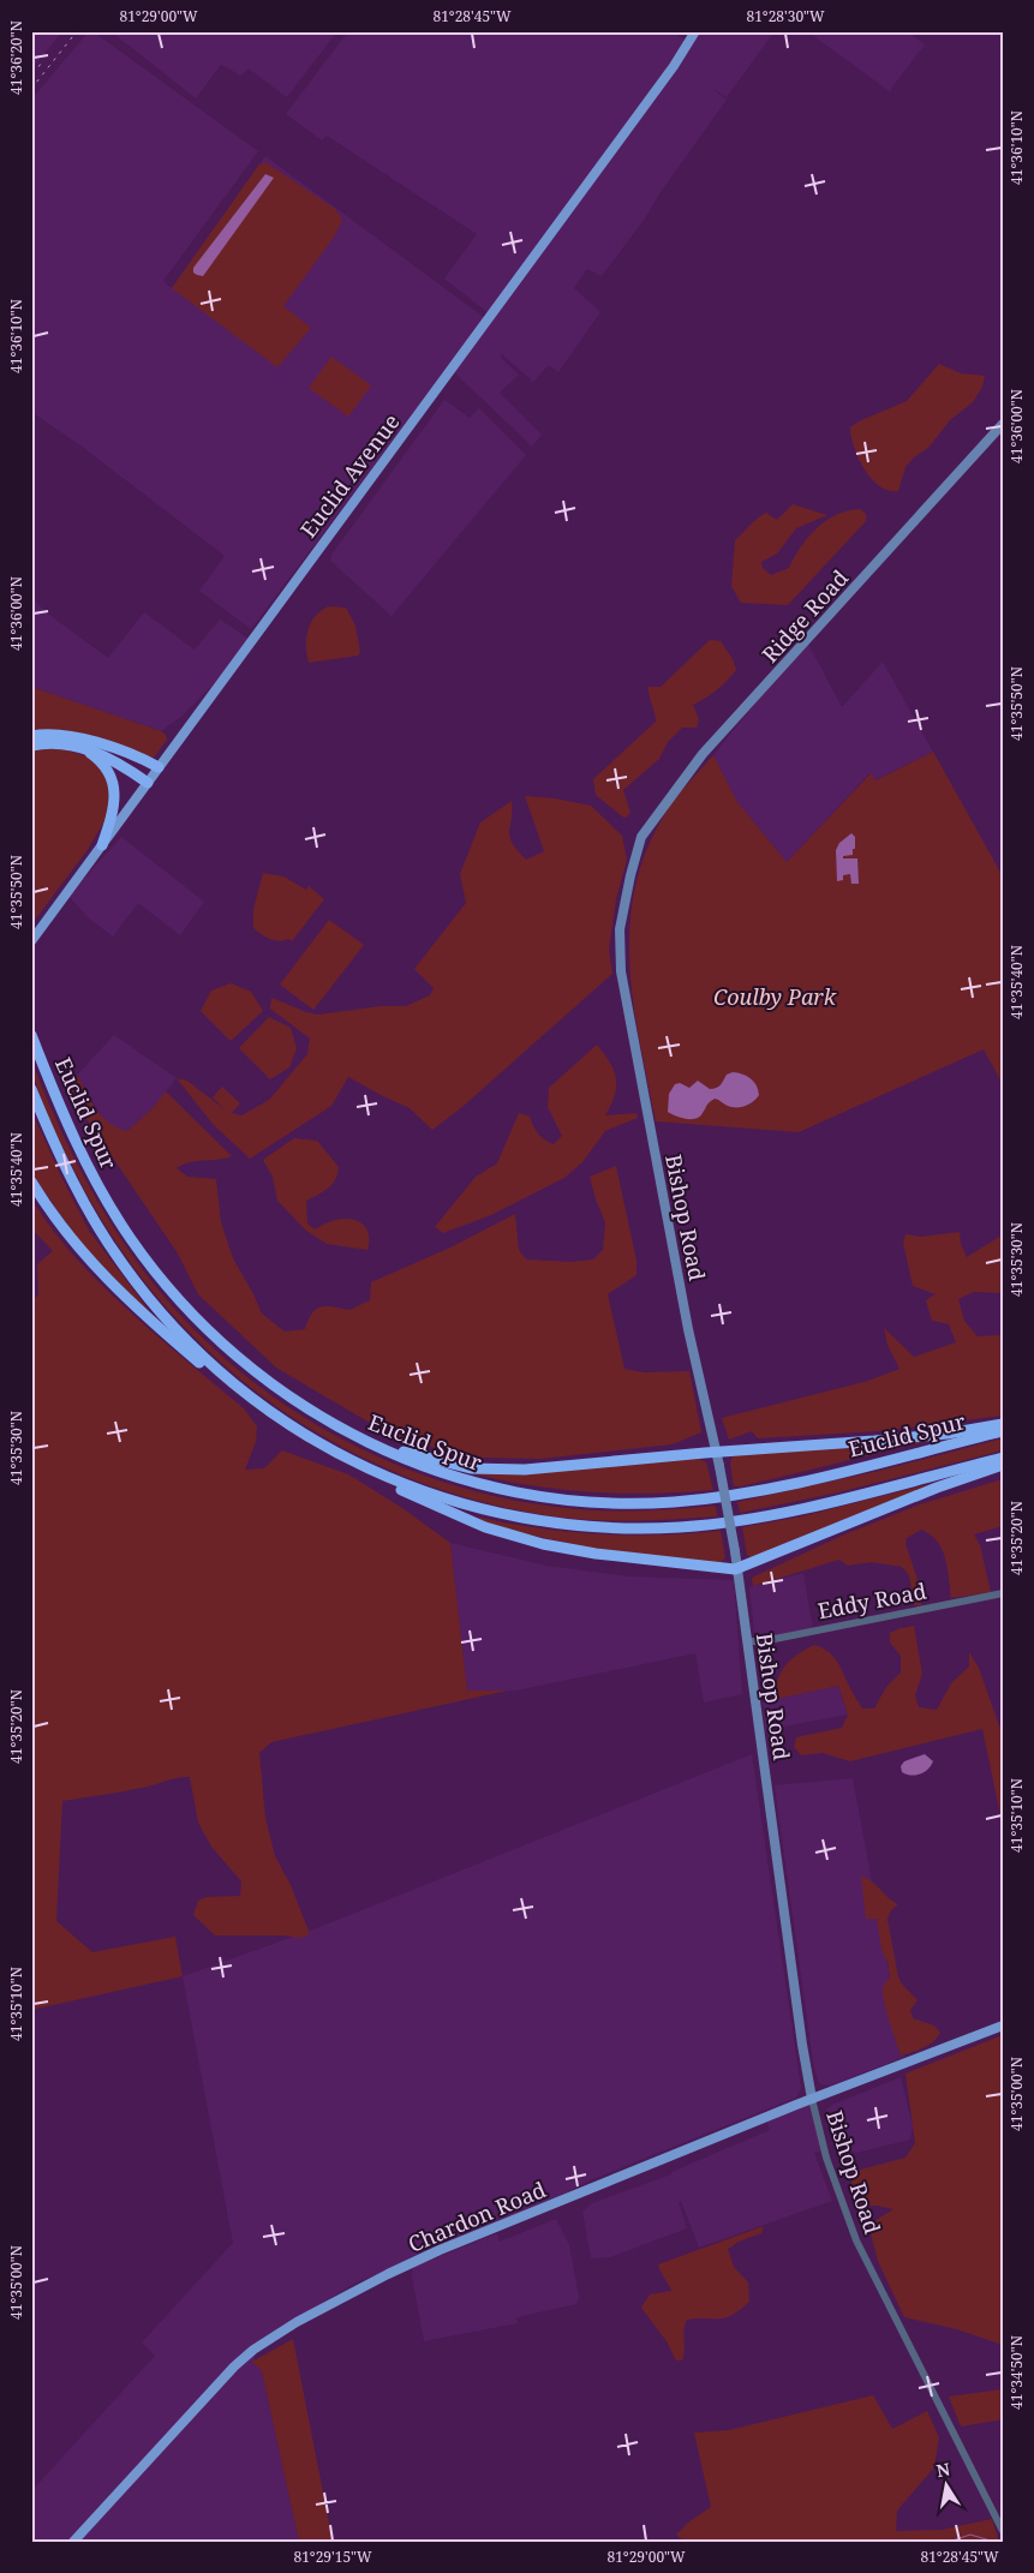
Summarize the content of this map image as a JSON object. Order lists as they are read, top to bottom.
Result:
{
  "streets": {
    "highway": ["Euclid Spur"],
    "main road": [
      "Euclid Avenue",
      "Ridge Road",
      "Bishop Road",
      "Chardon Road"
    ],
    "street": ["Eddy Road"]
  },
  "crossings": [
    ["Ridge Road", "Bishop Road"],
    ["Bishop Road", "Eddy Road"],
    ["Bishop Road", "Chardon Road"]
  ],
  "parks": ["Coulby Park"],
  "north": "top",
  "coordinates": [
    "81°29'00\"W",
    "81°28'45\"W",
    "81°28'30\"W",
    "41°36'20\"N",
    "41°36'10\"N",
    "41°36'00\"N",
    "41°35'50\"N",
    "41°35'40\"N",
    "41°35'30\"N",
    "41°35'20\"N",
    "41°35'10\"N",
    "41°35'00\"N",
    "41°34'50\"N",
    "81°29'15\"W"
  ]
}
